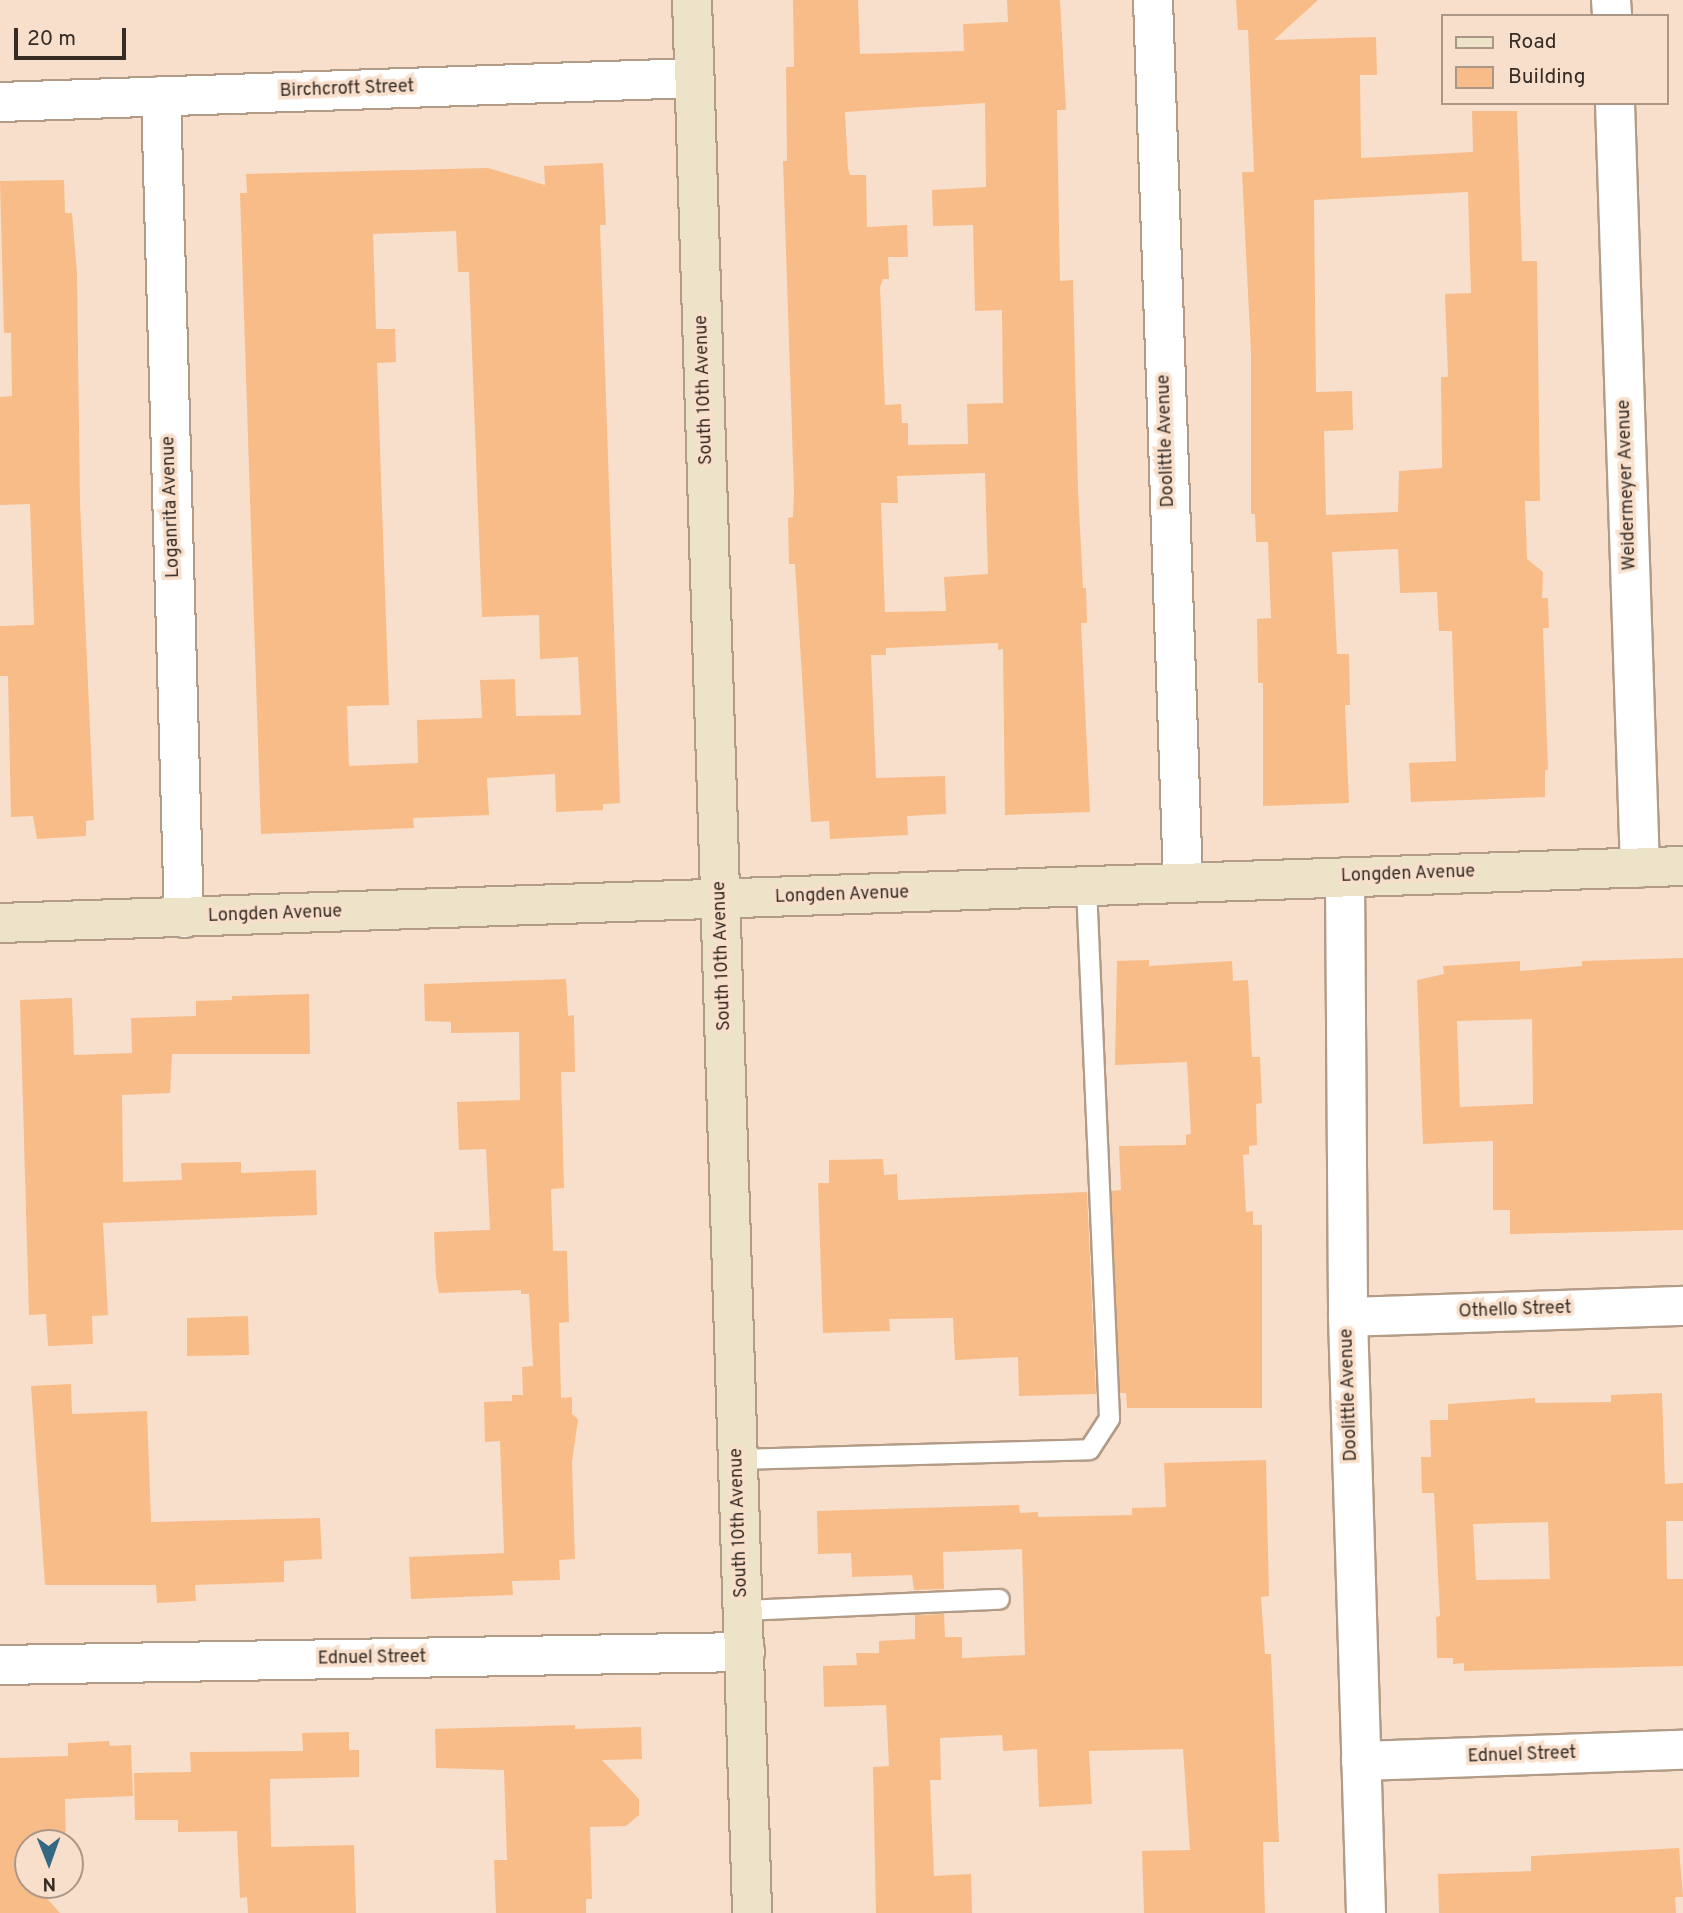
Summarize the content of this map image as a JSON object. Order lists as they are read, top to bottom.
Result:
{
  "streets": {
    "street": [
      "Birchcroft Street",
      "South 10th Avenue",
      "Doolittle Avenue",
      "Weidermeyer Avenue",
      "Loganrita Avenue",
      "Longden Avenue",
      "Othello Street",
      "Ednuel Street"
    ]
  },
  "crossings": [
    ["Birchcroft Street", "South 10th Avenue"],
    ["Birchcroft Street", "Loganrita Avenue"],
    ["South 10th Avenue", "Longden Avenue"],
    ["South 10th Avenue", "Ednuel Street"],
    ["Doolittle Avenue", "Longden Avenue"],
    ["Doolittle Avenue", "Othello Street"],
    ["Doolittle Avenue", "Ednuel Street"],
    ["Weidermeyer Avenue", "Longden Avenue"],
    ["Loganrita Avenue", "Longden Avenue"]
  ],
  "legend": ["Road", "Building"],
  "scale_bar": "20 m",
  "north": "bottom"
}
